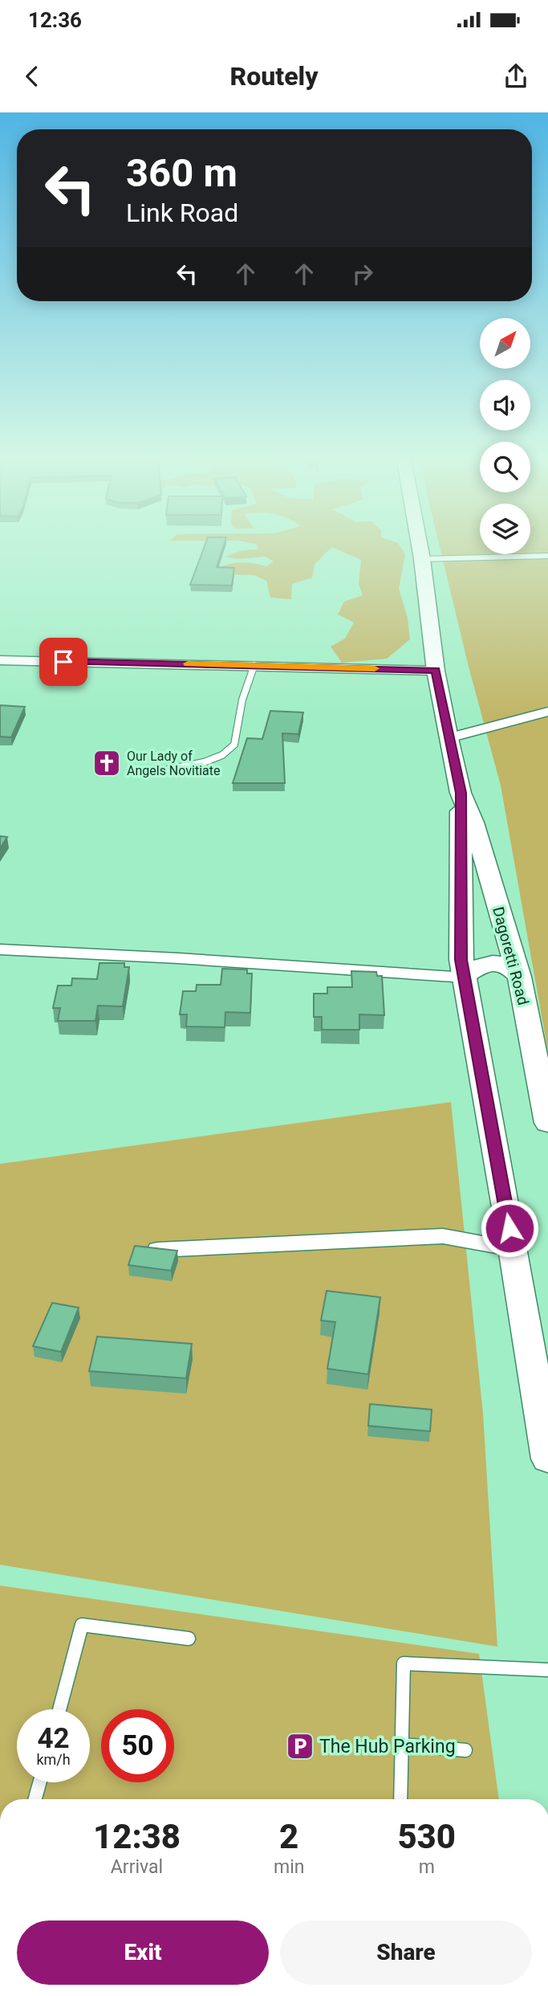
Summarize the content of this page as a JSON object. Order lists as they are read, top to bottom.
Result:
{
  "streets": {
    "main road": ["Dagoretti Road"]
  },
  "places": {
    "church": ["Our Lady of Angels Novitiate"],
    "parking": ["The Hub Parking"]
  },
  "north": "top right",
  "page": {
    "status": "12:36",
    "header": "Routely",
    "turn": ["360 m", "Link Road"],
    "speed": "42 km/h",
    "limit": "50",
    "eta": [
      "12:38",
      "Arrival",
      "2",
      "min",
      "530",
      "m"
    ],
    "buttons": ["Exit", "Share"]
  }
}
